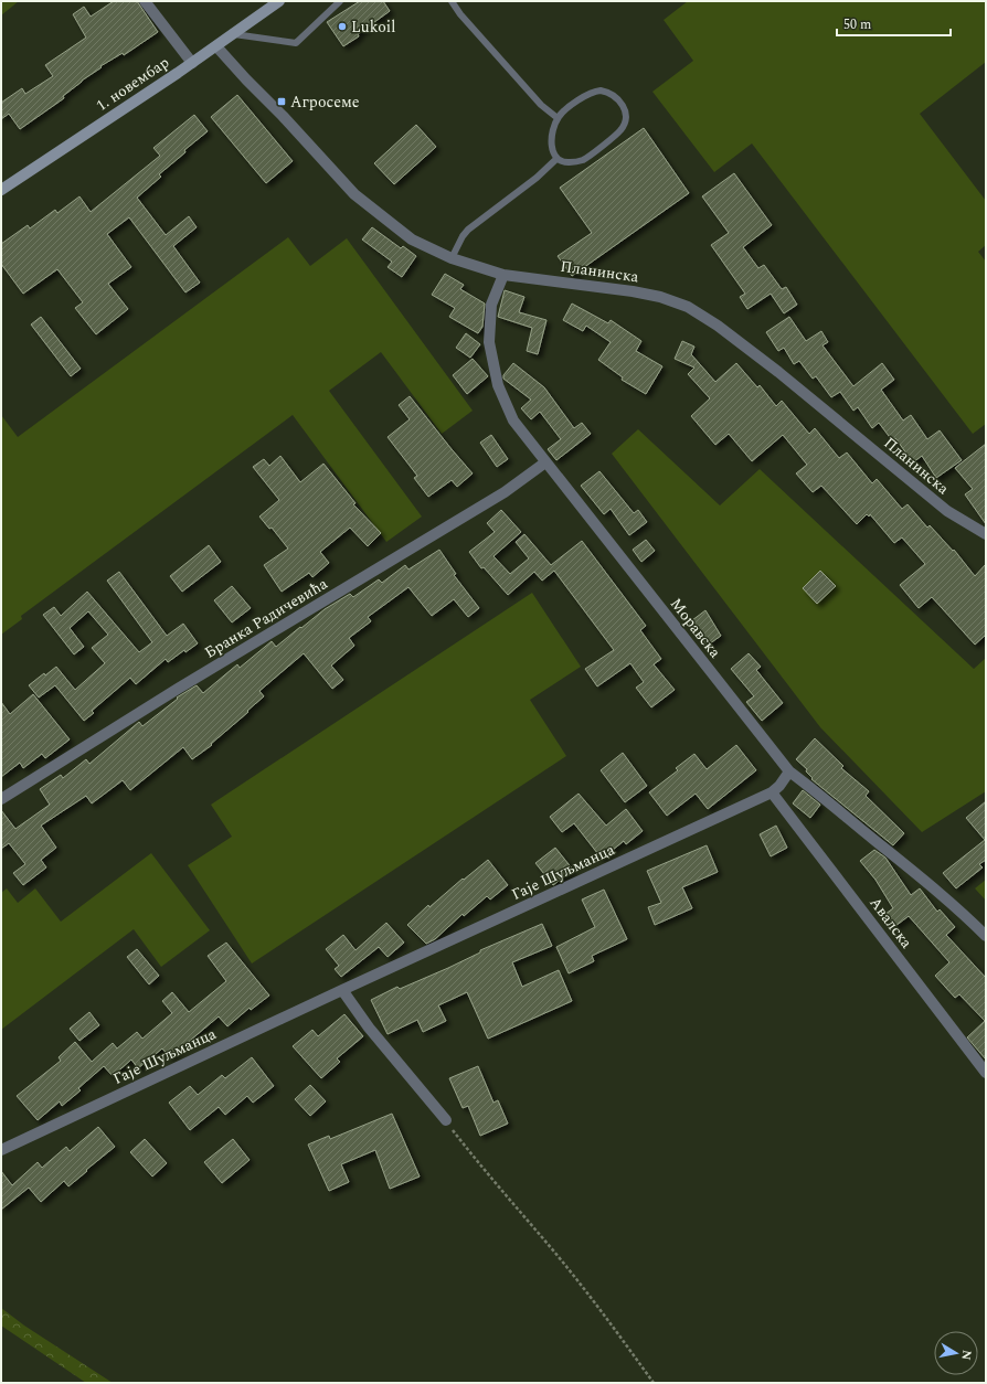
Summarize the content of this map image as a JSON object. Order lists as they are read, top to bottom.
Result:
{
  "streets": {
    "main road": ["1. новембар"],
    "street": [
      "Планинска",
      "Бранка Радичевића",
      "Моравска",
      "Гаје Шуљманца",
      "Авалска"
    ]
  },
  "crossings": [
    ["1. новембар", "Планинска"],
    ["Планинска", "Моравска"],
    ["Бранка Радичевића", "Моравска"],
    ["Моравска", "Гаје Шуљманца"],
    ["Гаје Шуљманца", "Авалска"]
  ],
  "places": {
    "other": ["Lukoil"],
    "transit": ["Агросеме"]
  },
  "scale_bar": "50 m",
  "north": "right"
}
